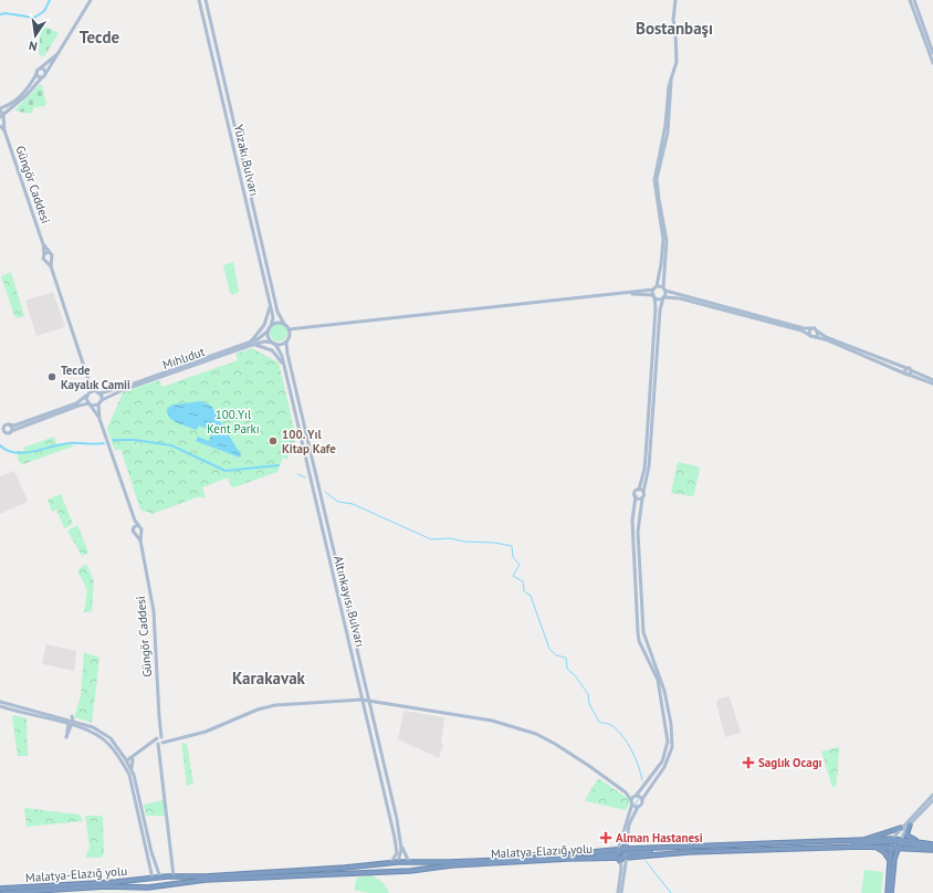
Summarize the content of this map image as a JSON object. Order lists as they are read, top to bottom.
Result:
{
  "streets": {
    "highway": ["Malatya-Elazığ yolu"],
    "main road": [
      "Yüzakı Bulvarı",
      "Güngör Caddesi",
      "Mıhlıdut",
      "Altınkayısı Bulvarı"
    ]
  },
  "crossings": [
    ["Yüzakı Bulvarı", "Mıhlıdut"],
    ["Yüzakı Bulvarı", "Altınkayısı Bulvarı"],
    ["Mıhlıdut", "Altınkayısı Bulvarı"],
    ["Altınkayısı Bulvarı", "Malatya-Elazığ yolu"]
  ],
  "districts": ["Bostanbaşı", "Tecde", "Karakavak"],
  "parks": ["100.Yıl Kent Parkı"],
  "places": {
    "other": ["Tecde Kayalık Camii", "100. Yıl Kitap Kafe"],
    "health": ["Saglık Ocagı", "Alman Hastanesi"]
  },
  "north": "bottom"
}
